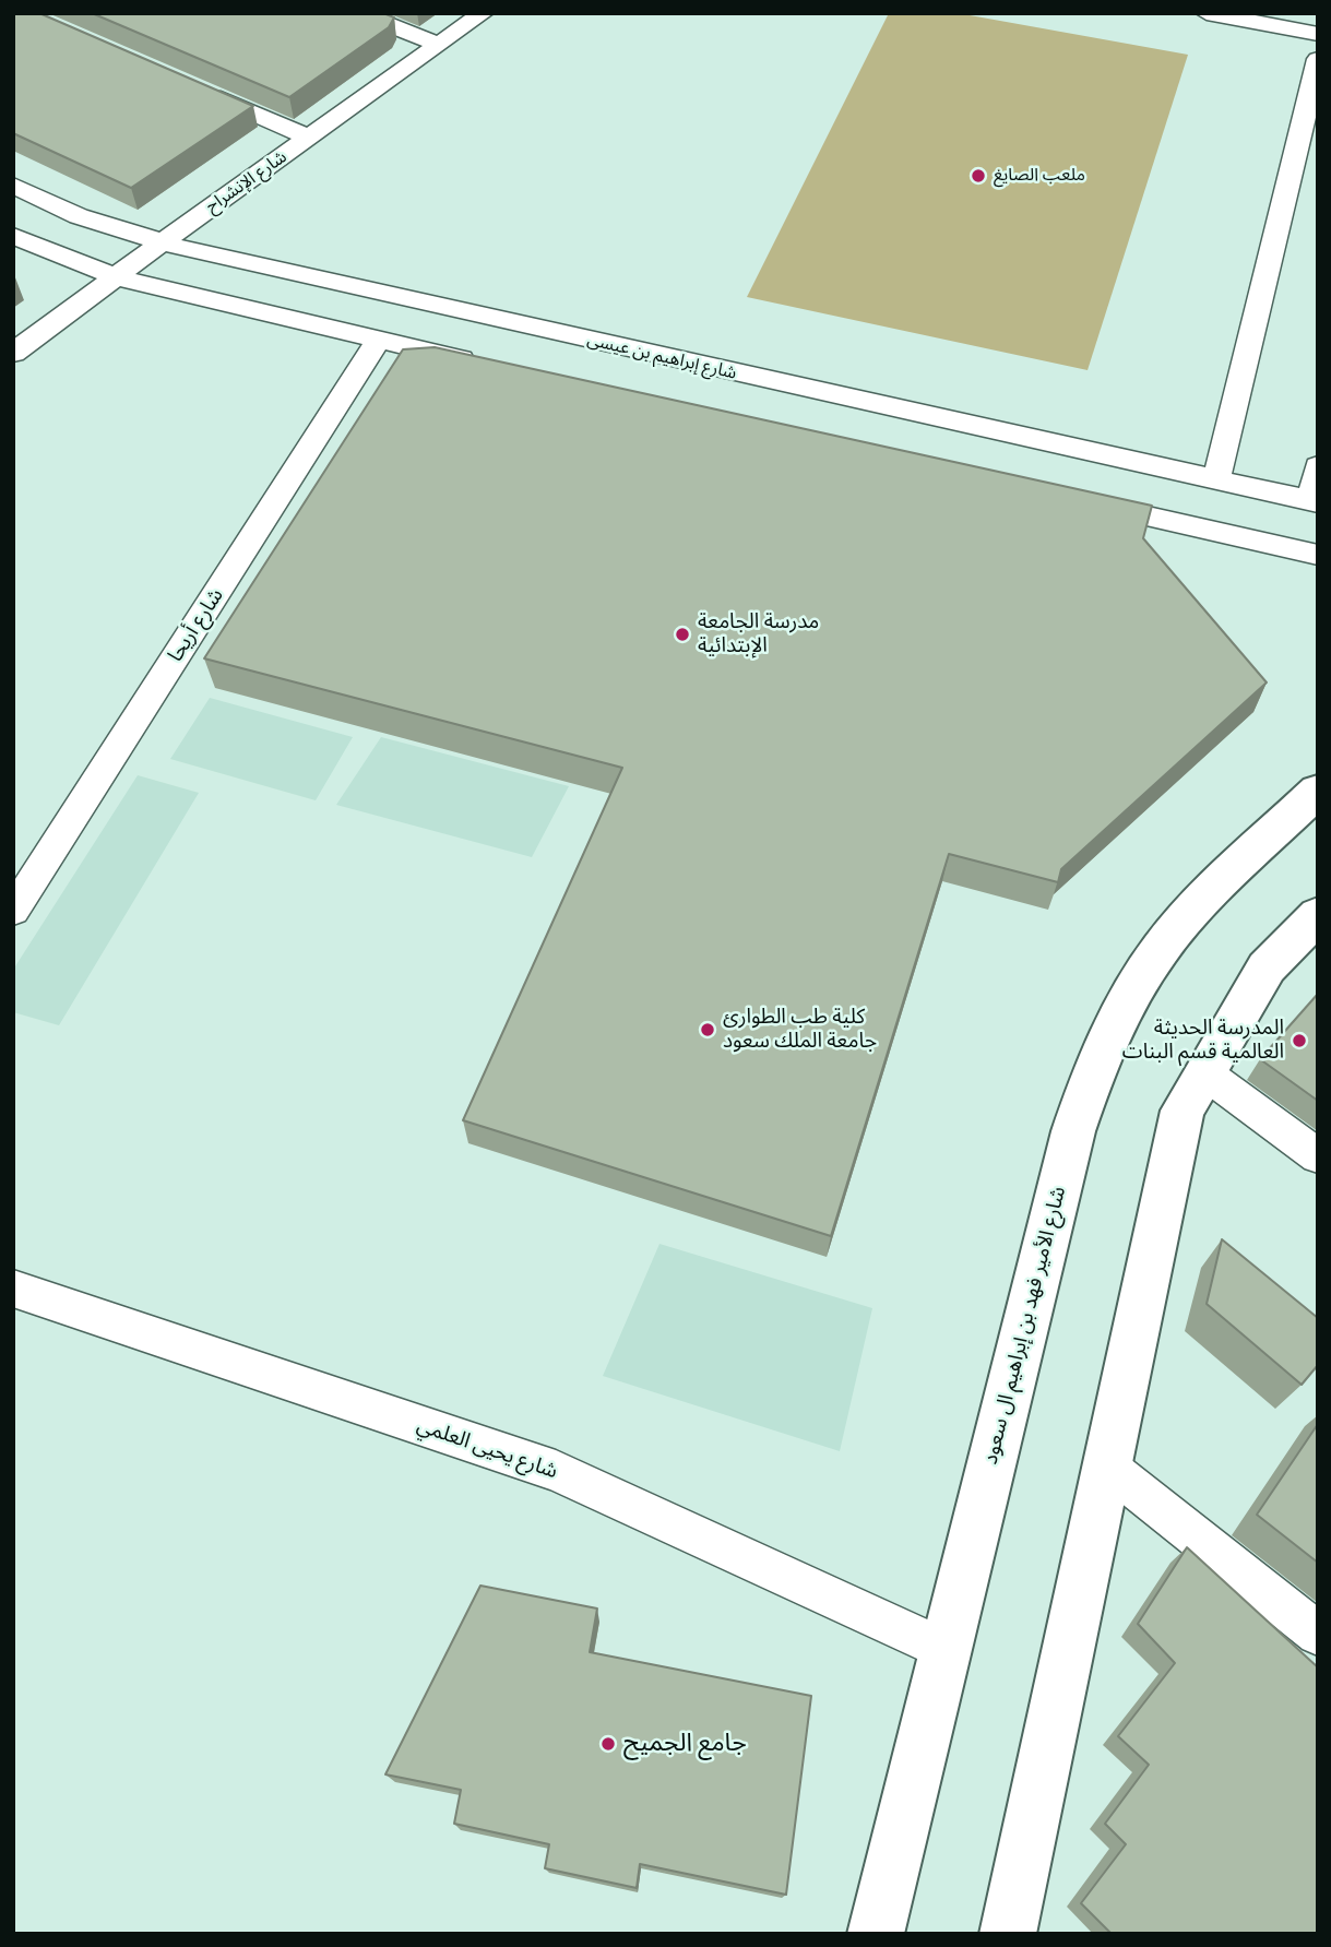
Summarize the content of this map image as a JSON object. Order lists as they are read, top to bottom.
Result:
{
  "streets": {
    "main road": ["شارع الأمير فهد بن إبراهيم ال سعود"],
    "street": [
      "شارع الإنشراح",
      "شارع إبراهيم بن عيسى",
      "شارع أريحا",
      "شارع يحيى العلمي"
    ]
  },
  "crossings": [
    ["شارع الإنشراح", "شارع إبراهيم بن عيسى"],
    ["شارع الأمير فهد بن إبراهيم ال سعود", "شارع يحيى العلمي"]
  ],
  "places": [
    "ملعب الصايغ",
    "مدرسة الجامعة الإبتدائية",
    "كلية طب الطوارئ جامعة الملك سعود",
    "المدرسة الحديثة العالمية قسم البنات",
    "جامع الجميح"
  ]
}
